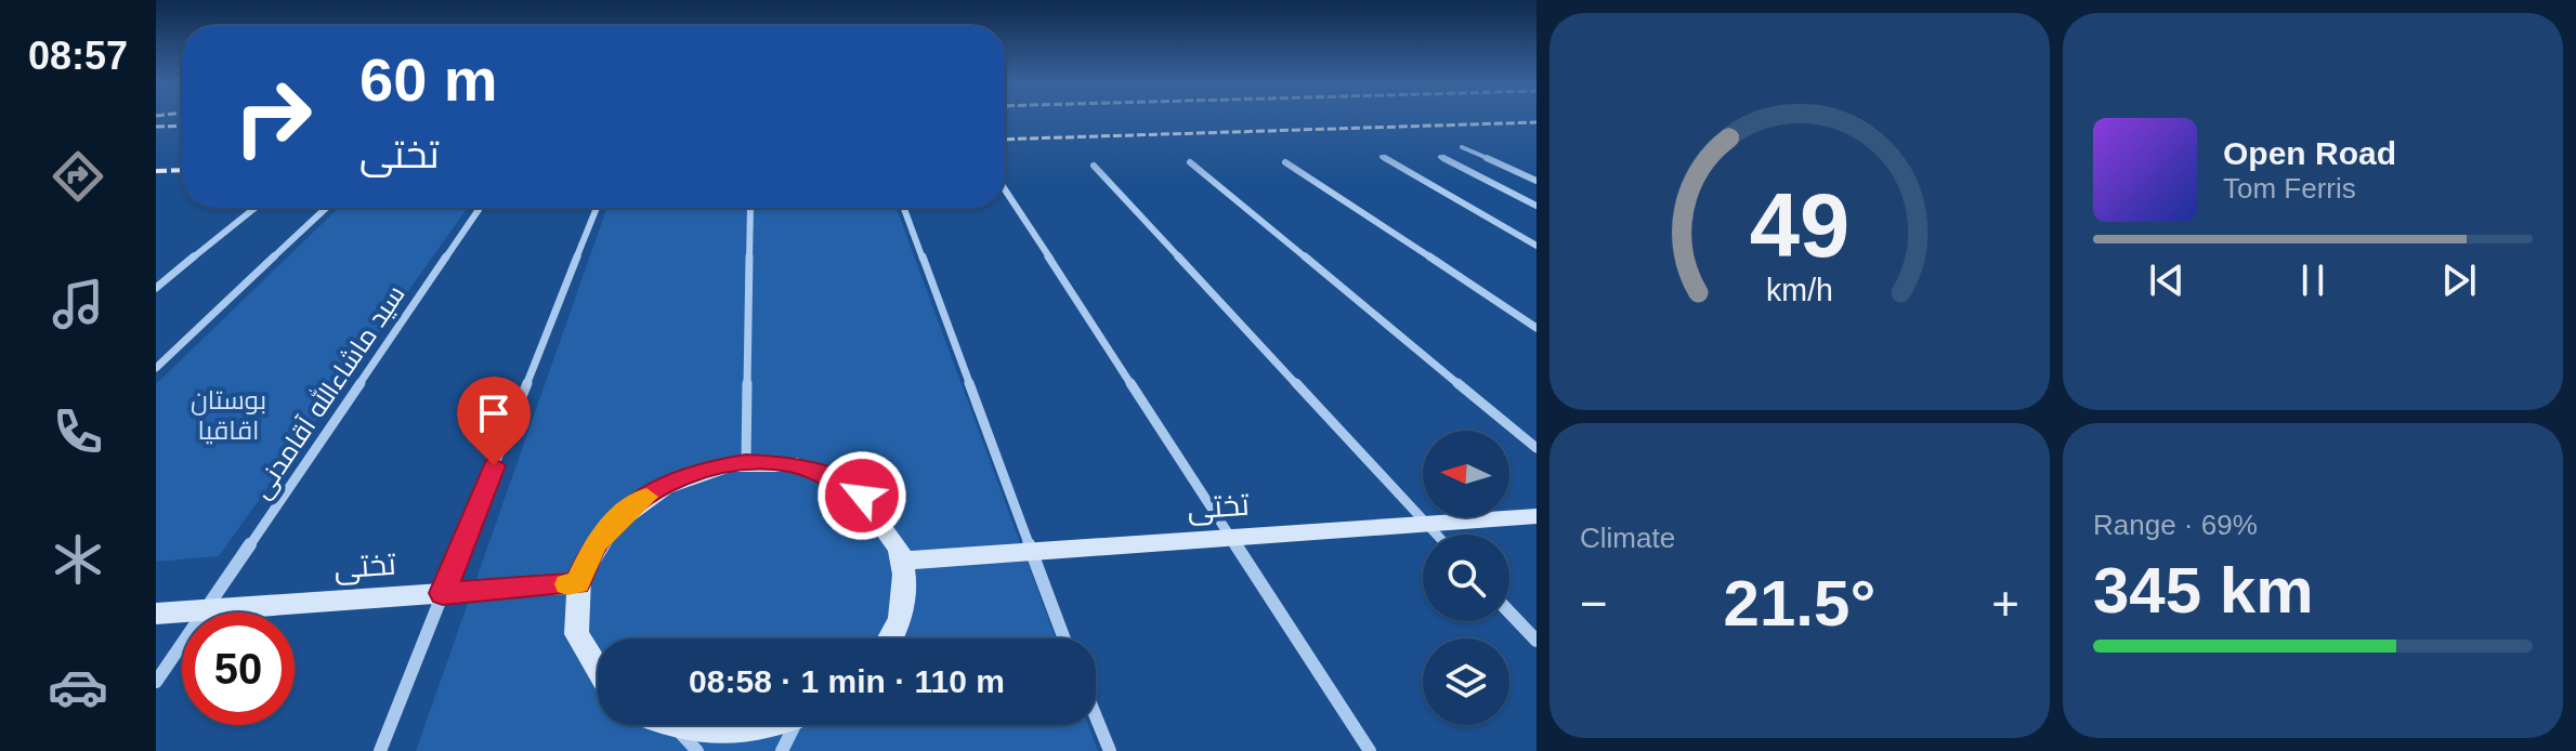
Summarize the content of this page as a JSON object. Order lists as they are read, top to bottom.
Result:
{
  "streets": {
    "main road": ["تختی"],
    "street": ["سید ماشاءالله آقامدنی"]
  },
  "crossings": [
    ["سید ماشاءالله آقامدنی", "تختی"]
  ],
  "parks": ["بوستان اقاقیا"],
  "north": "left",
  "page": {
    "tabs": "08:57",
    "turn": ["60 m", "تختی"],
    "song": ["Open Road", "Tom Ferris"],
    "tile": [
      "Climate",
      ["Range · 69%", "345 km"]
    ],
    "heat": ["−", "21.5°", "+"],
    "limit": "50",
    "trip": "08:58 · 1 min · 110 m",
    "gauge": ["49", "km/h"]
  }
}
